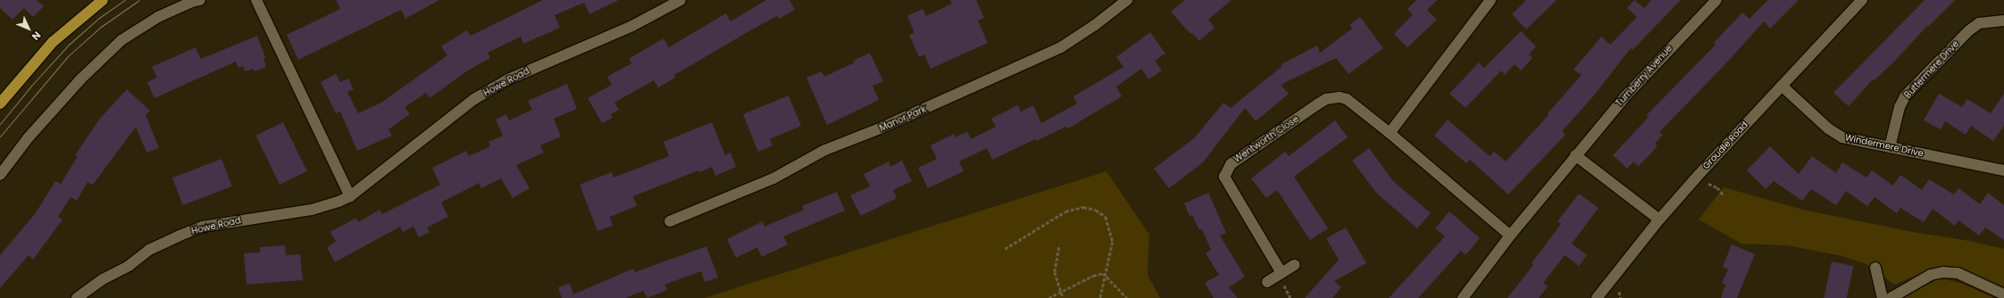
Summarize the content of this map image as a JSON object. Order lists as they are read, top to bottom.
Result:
{
  "streets": {
    "street": [
      "Buttermere Drive",
      "Turnberry Avenue",
      "Howe Road",
      "Manor Park",
      "Wentworth Close",
      "Groudle Road",
      "Windermere Drive"
    ]
  },
  "crossings": [
    ["Buttermere Drive", "Windermere Drive"],
    ["Turnberry Avenue", "Wentworth Close"],
    ["Groudle Road", "Windermere Drive"]
  ],
  "north": "bottom right"
}
